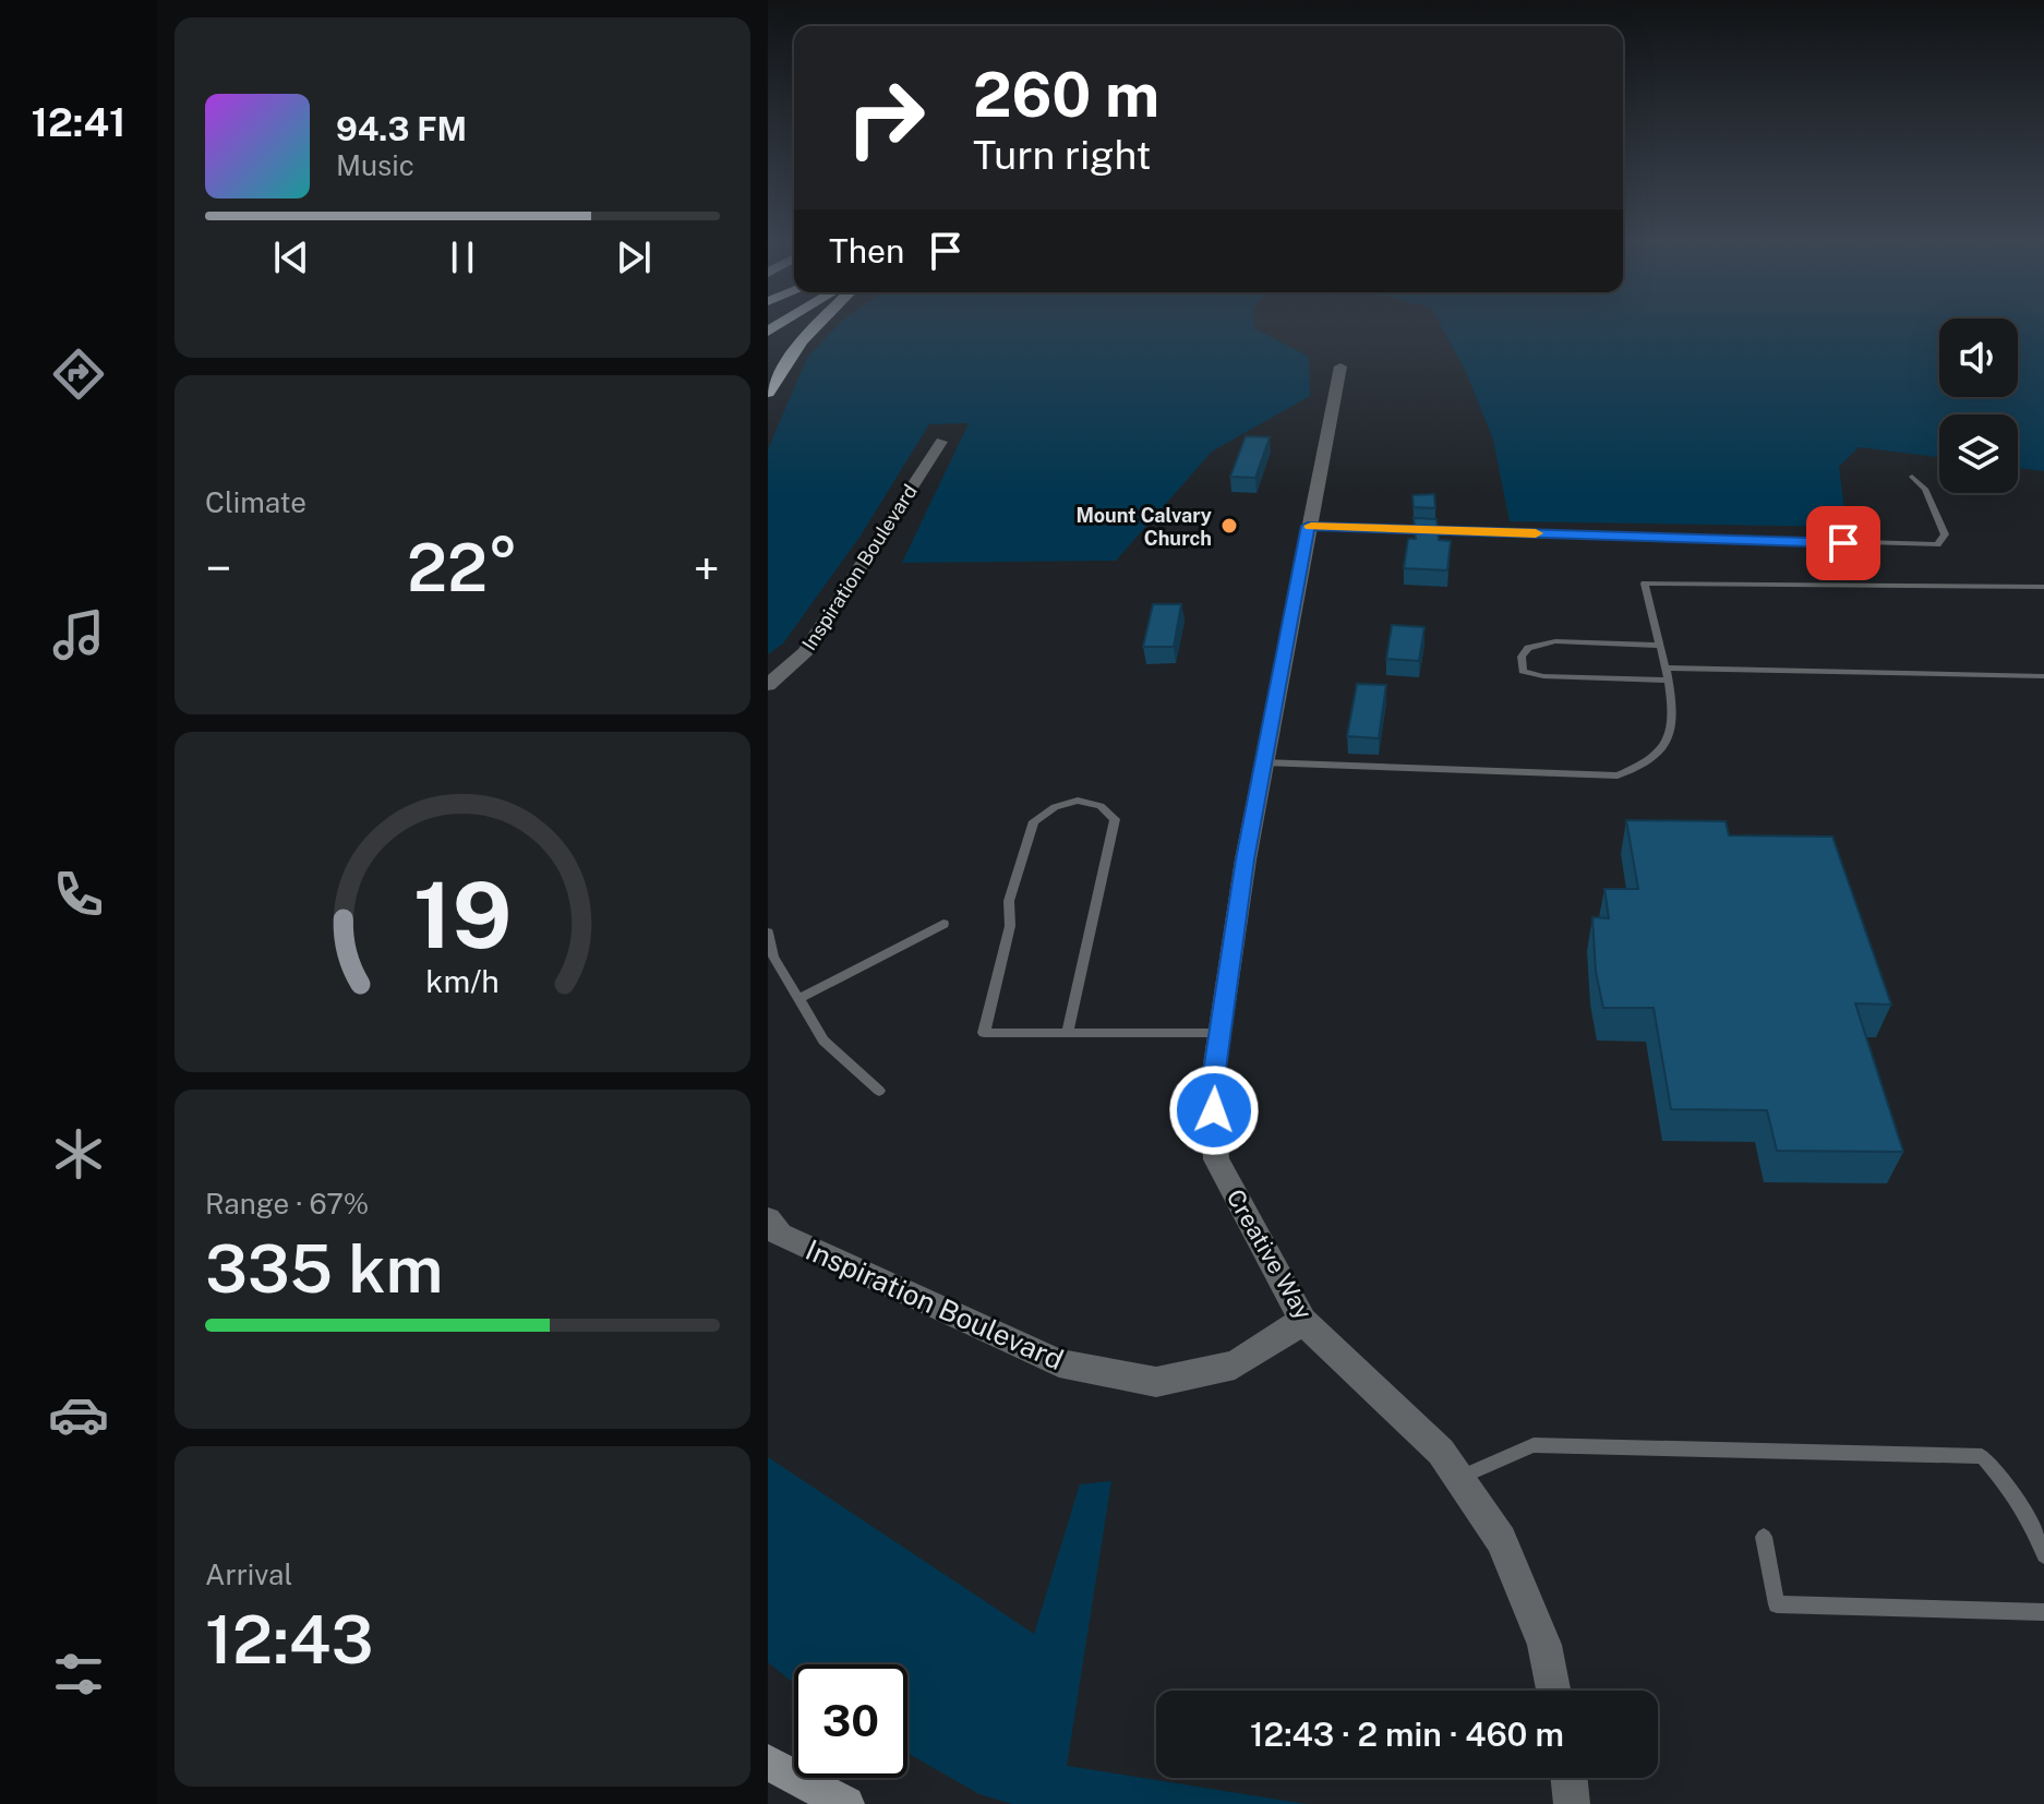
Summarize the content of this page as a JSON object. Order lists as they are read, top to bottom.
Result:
{
  "streets": {
    "street": ["Inspiration Boulevard", "Creative Way"]
  },
  "crossings": [
    ["Inspiration Boulevard", "Creative Way"]
  ],
  "places": ["Mount Calvary Church"],
  "page": {
    "tabs": "12:41",
    "turn": ["260 m", "Turn right"],
    "song": ["94.3 FM", "Music"],
    "then": "Then",
    "tile": [
      "Climate",
      ["Range · 67%", "335 km"],
      ["Arrival", "12:43"]
    ],
    "heat": ["−", "22°", "+"],
    "limit": "30",
    "trip": "12:43 · 2 min · 460 m",
    "gauge": ["19", "km/h"]
  }
}
